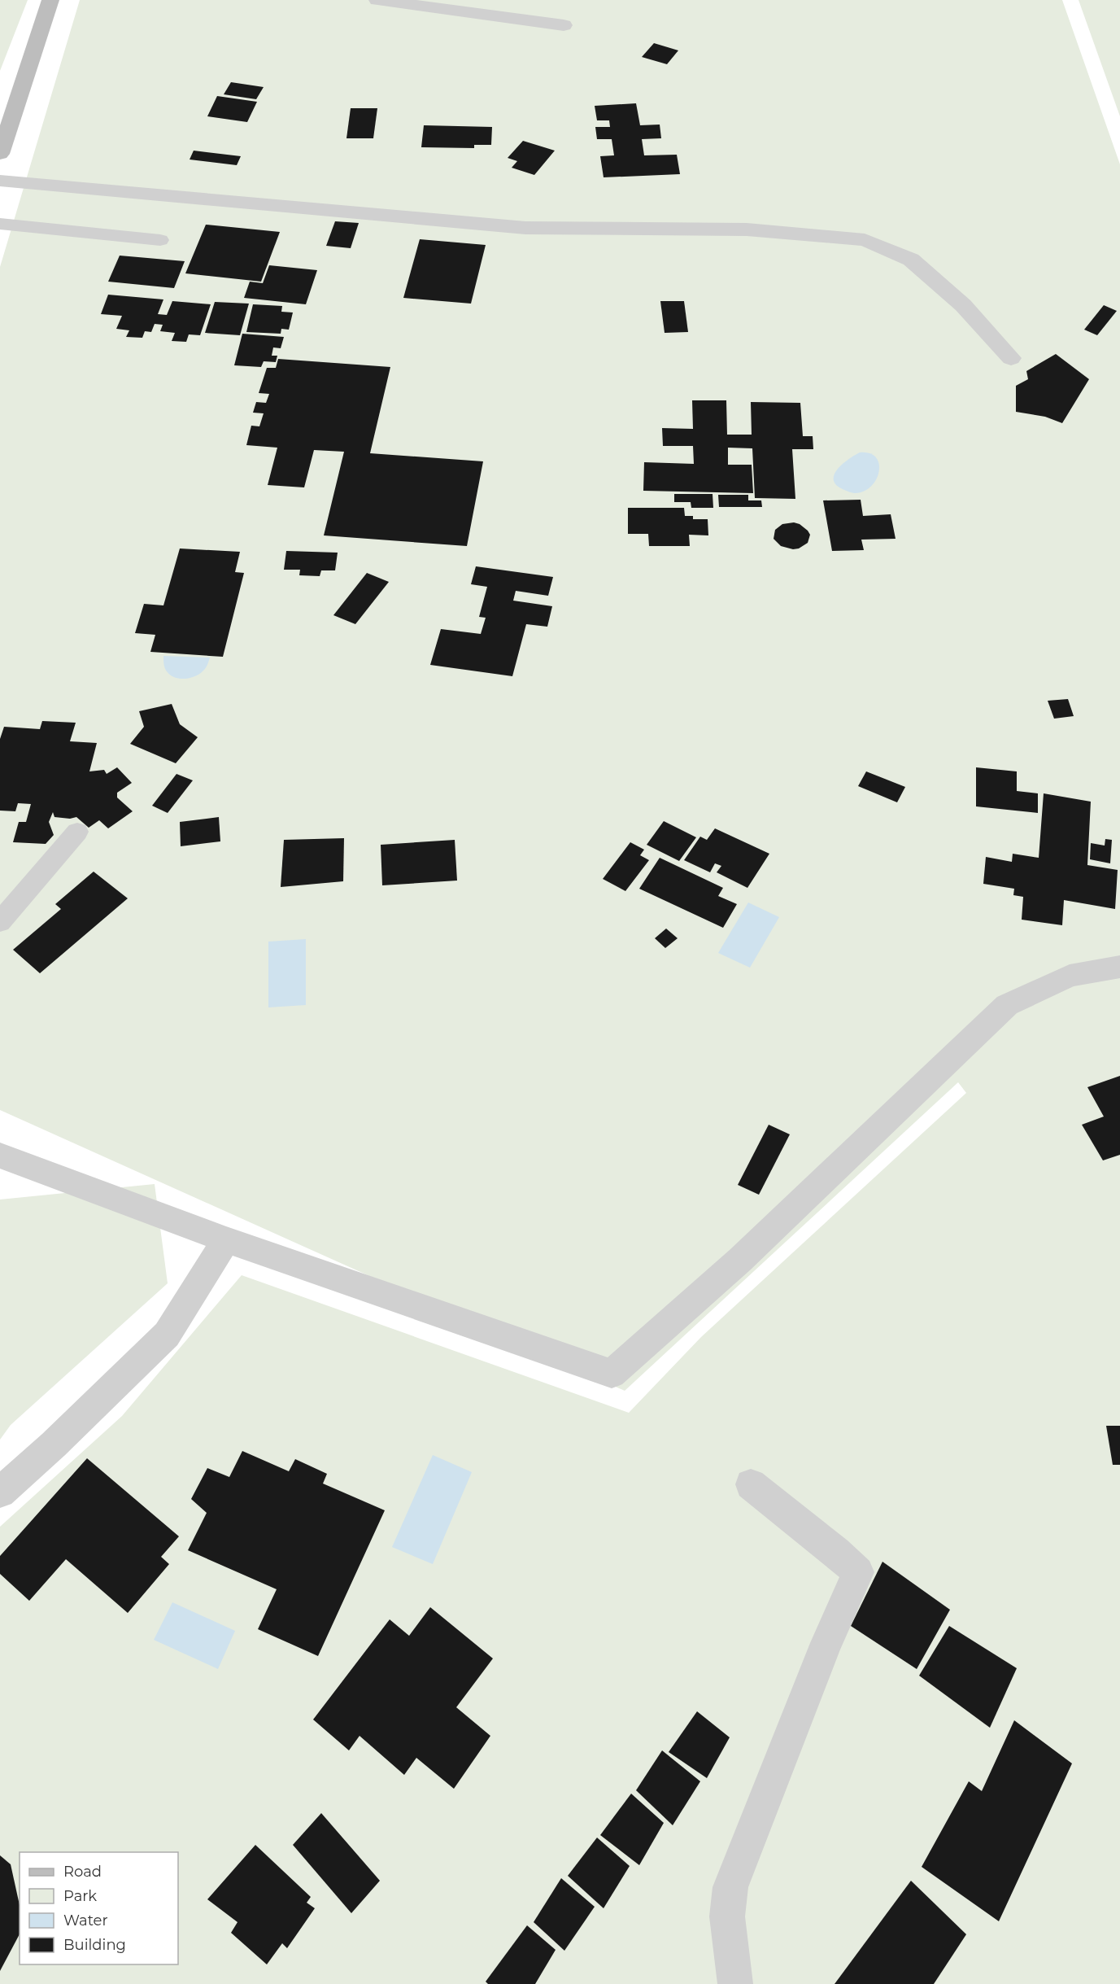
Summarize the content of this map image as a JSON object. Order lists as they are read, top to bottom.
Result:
{
  "legend": [
    "Road",
    "Park",
    "Water",
    "Building"
  ]
}
